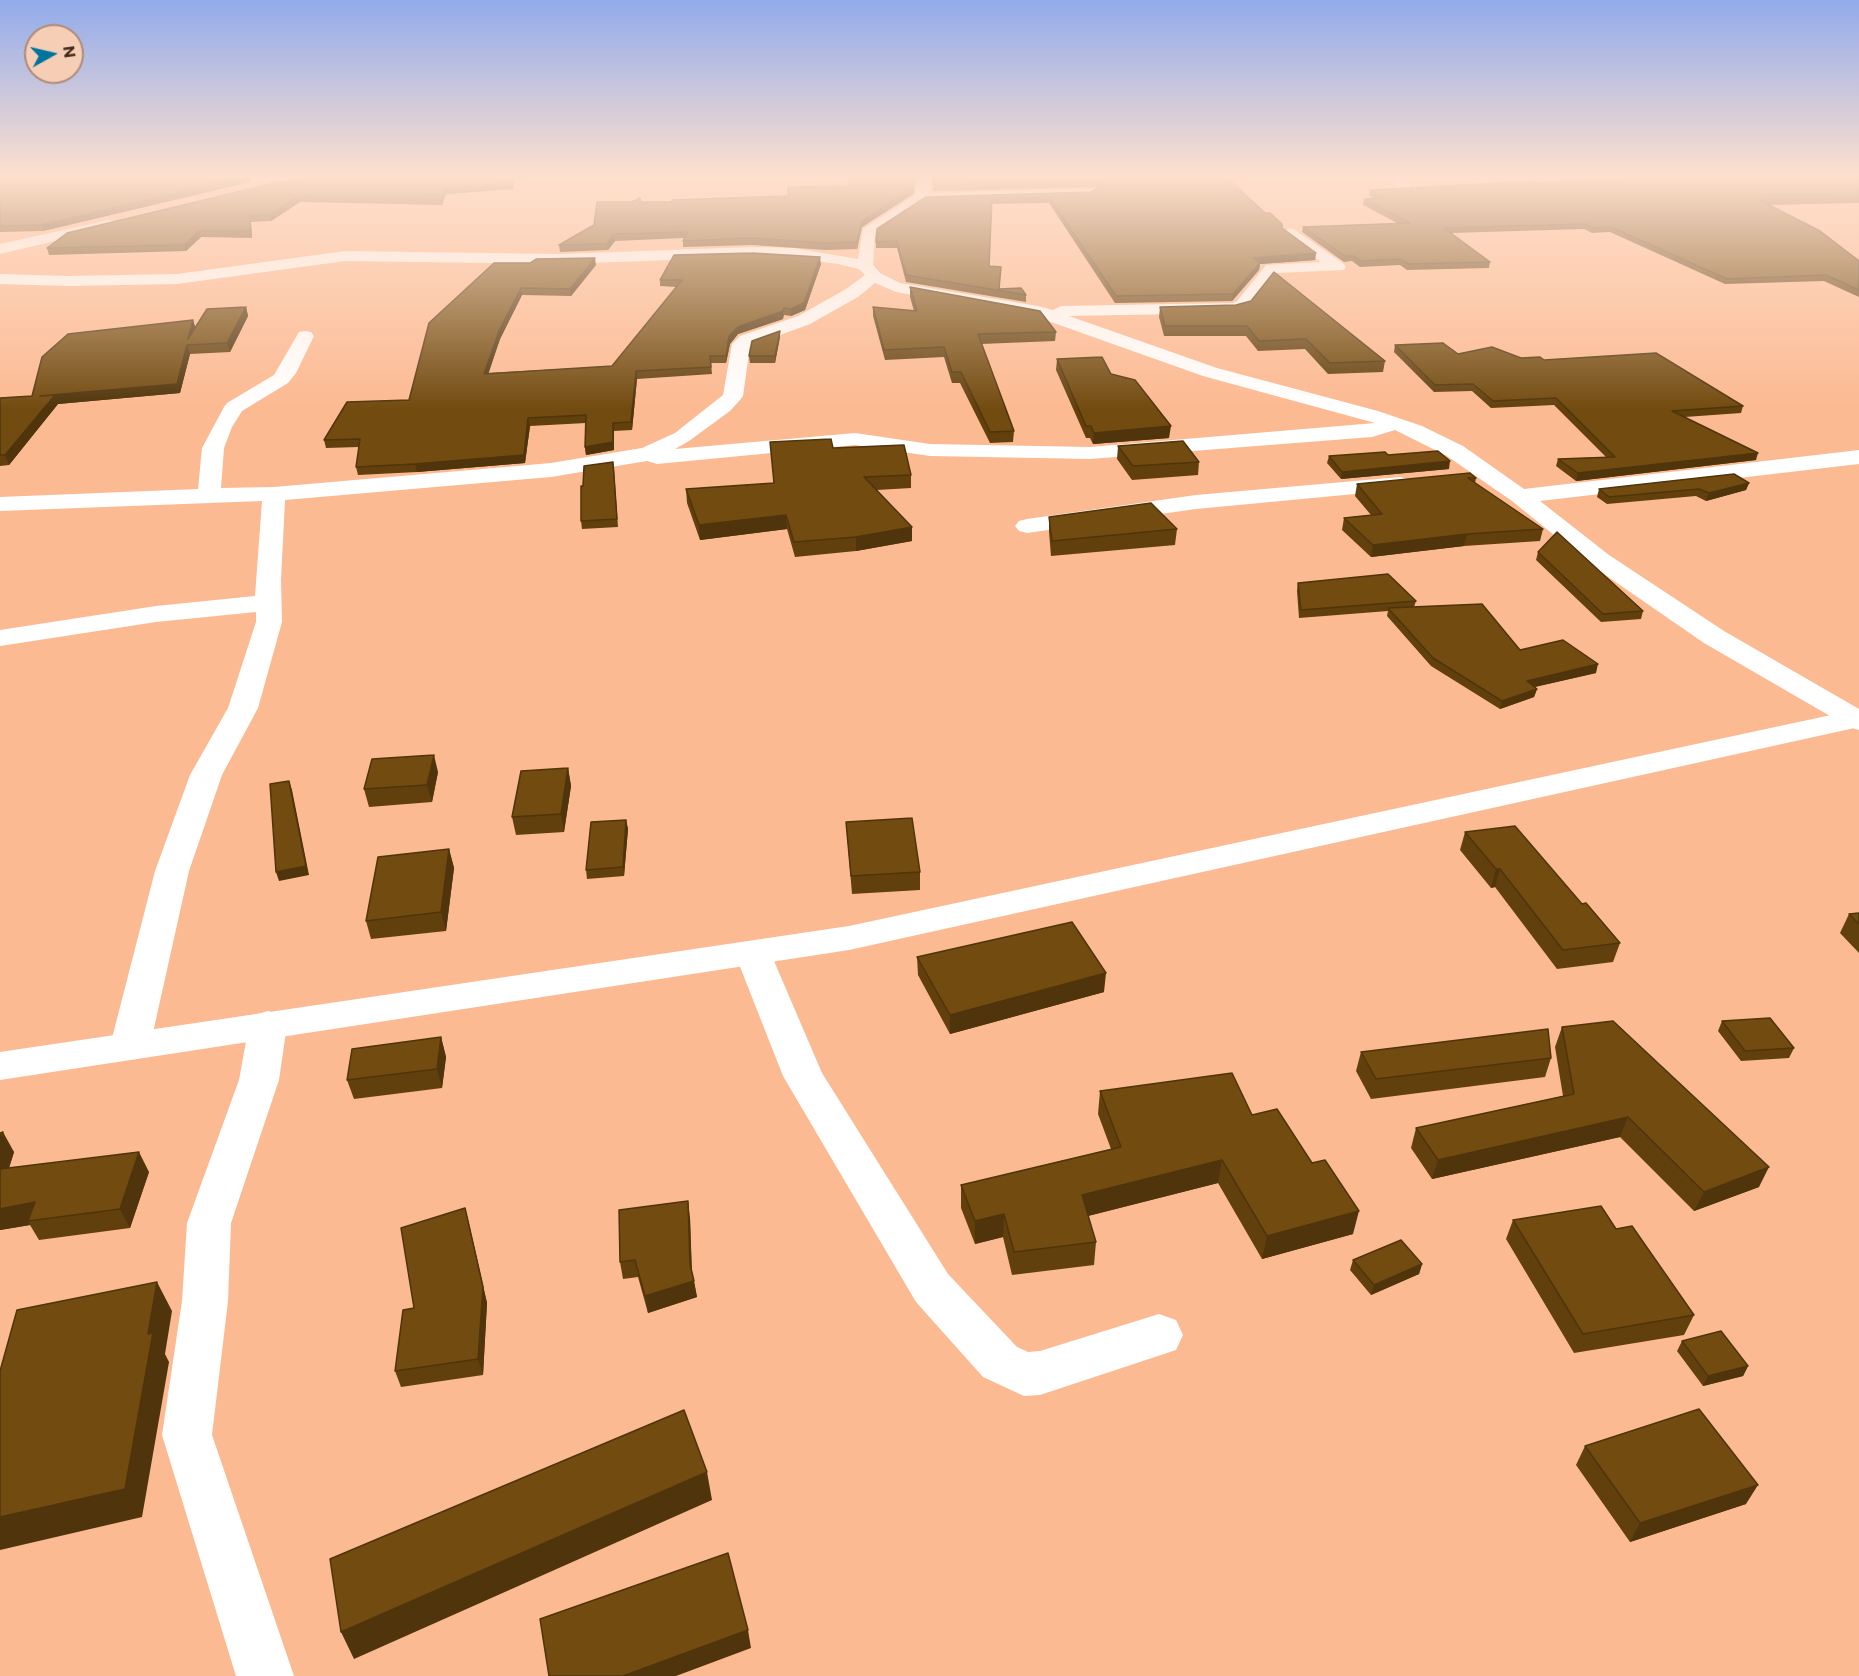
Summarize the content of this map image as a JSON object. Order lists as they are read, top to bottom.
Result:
{
  "north": "right"
}
